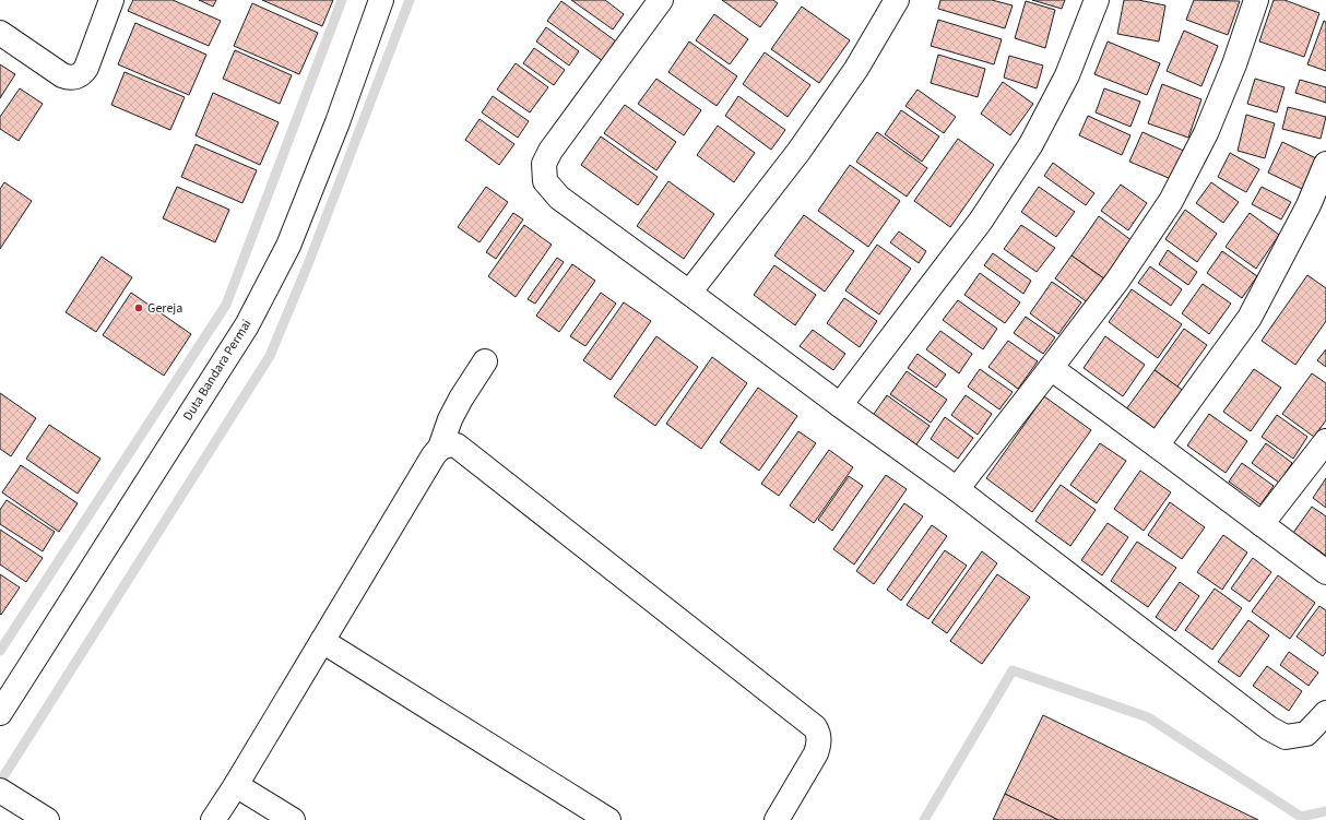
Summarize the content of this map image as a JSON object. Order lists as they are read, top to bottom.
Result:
{
  "streets": {
    "street": ["Duta Bandara Permai"]
  },
  "places": ["Gereja"]
}
